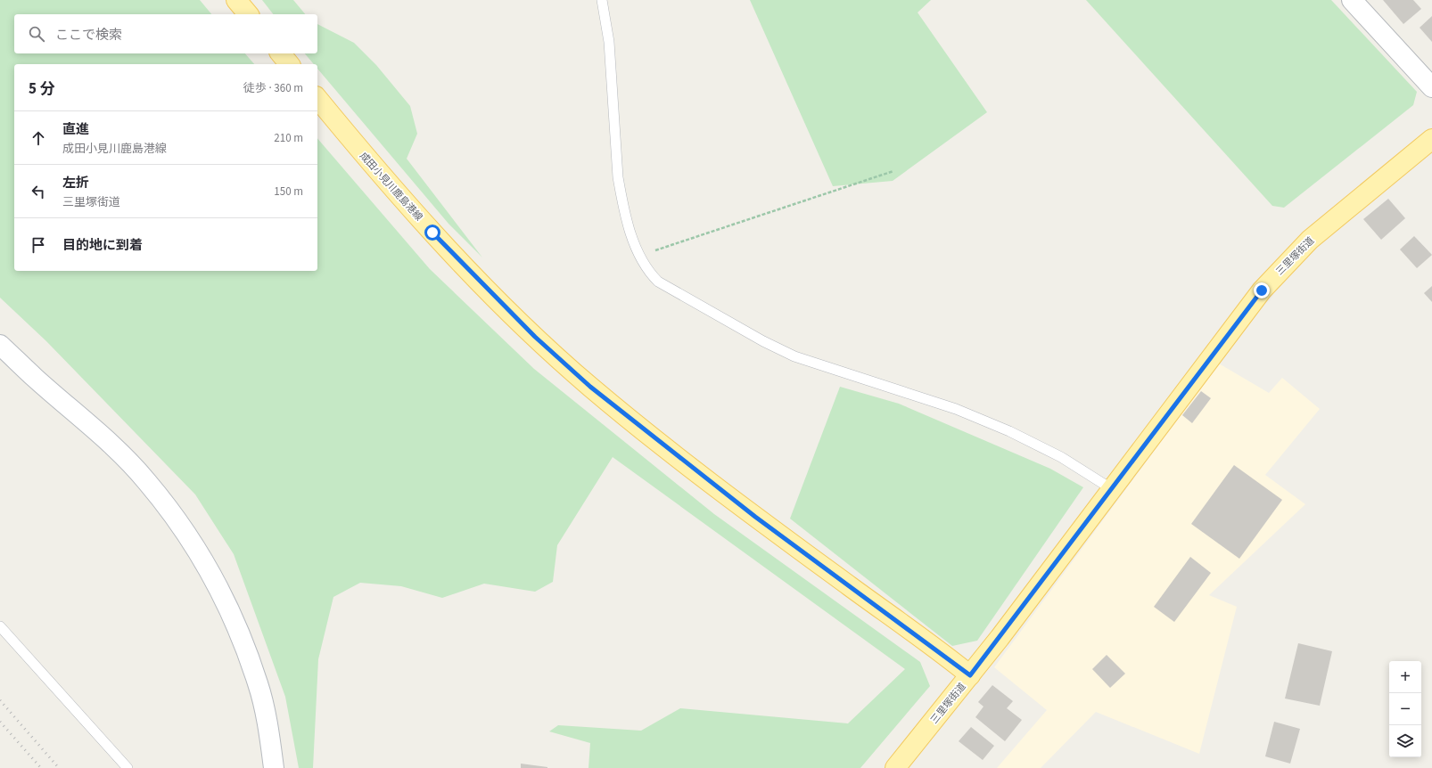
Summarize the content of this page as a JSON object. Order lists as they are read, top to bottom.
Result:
{
  "streets": {
    "main road": ["成田小見川鹿島港線", "三里塚街道"]
  },
  "crossings": [
    ["成田小見川鹿島港線", "三里塚街道"]
  ],
  "page": {
    "search": "ここで検索",
    "heading": ["5 分", "徒歩 · 360 m"],
    "list": [
      ["直進", "成田小見川鹿島港線", "210 m"],
      ["左折", "三里塚街道", "150 m"],
      "目的地に到着"
    ],
    "map_buttons": ["+", "−"]
  }
}
